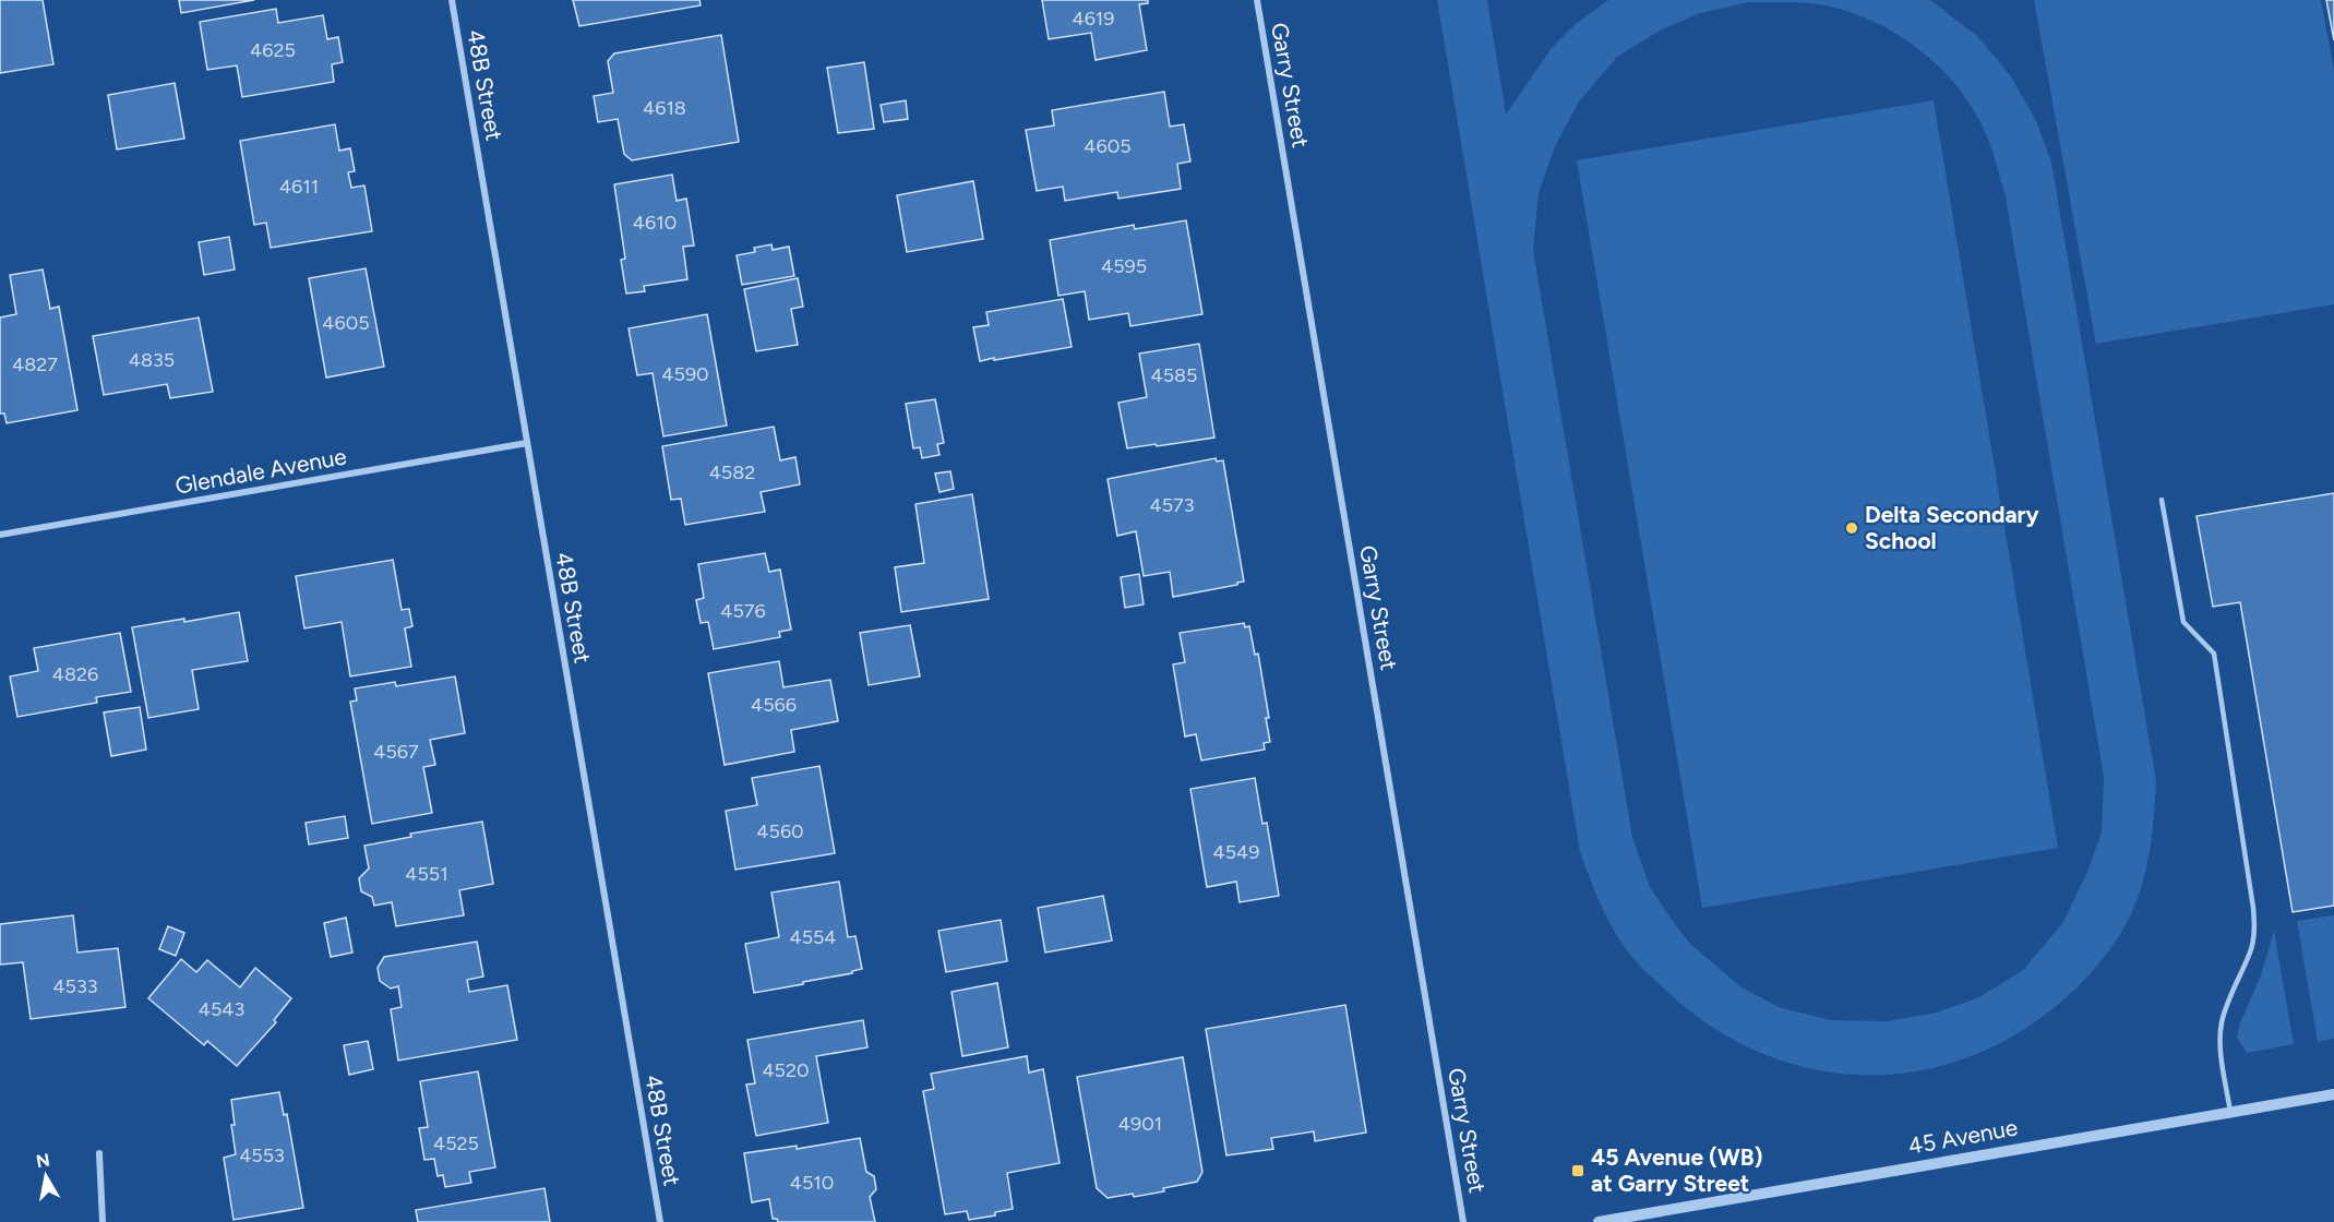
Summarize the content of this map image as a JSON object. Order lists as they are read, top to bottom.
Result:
{
  "streets": {
    "street": [
      "48B Street",
      "Garry Street",
      "Glendale Avenue",
      "45 Avenue"
    ]
  },
  "crossings": [
    ["48B Street", "Glendale Avenue"]
  ],
  "places": {
    "other": ["Delta Secondary School"],
    "transit": ["45 Avenue (WB) at Garry Street"]
  },
  "house_numbers": [
    "4619",
    "4625",
    "4618",
    "4605",
    "4611",
    "4610",
    "4595",
    "4605",
    "4835",
    "4827",
    "4590",
    "4585",
    "4582",
    "4573",
    "4576",
    "4826",
    "4566",
    "4567",
    "4560",
    "4549",
    "4551",
    "4554",
    "4533",
    "4543",
    "4520",
    "4901",
    "4525",
    "4553",
    "4510"
  ],
  "north": "top"
}
